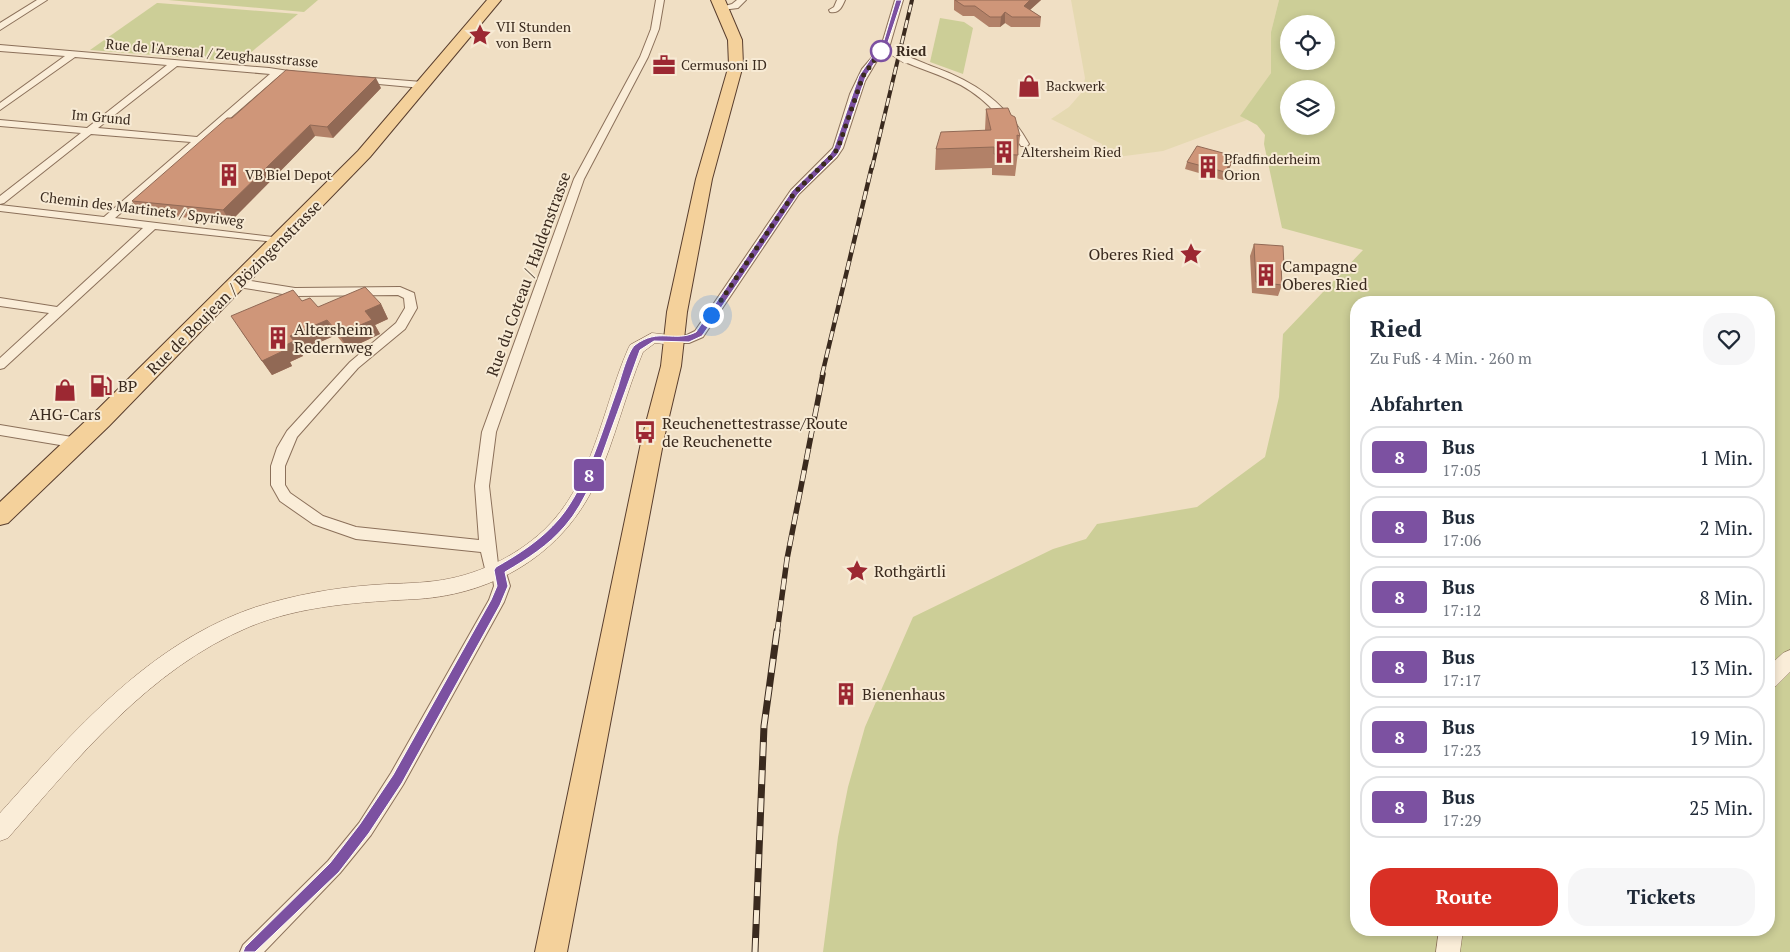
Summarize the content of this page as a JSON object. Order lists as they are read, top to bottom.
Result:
{
  "streets": {
    "main road": ["Rue de Boujean / Bözingenstrasse"],
    "street": [
      "Rue de l'Arsenal / Zeughausstrasse",
      "Im Grund",
      "Chemin des Martinets / Spyriweg",
      "Rue du Coteau / Haldenstrasse"
    ]
  },
  "crossings": [
    ["Chemin des Martinets / Spyriweg", "Rue de Boujean / Bözingenstrasse"]
  ],
  "places": {
    "place": ["VII Stunden von Bern", "Oberes Ried", "Rothgärtli"],
    "other": ["Ried"],
    "office": ["Cermusoni ID"],
    "shop": ["Backwerk", "AHG-Cars"],
    "building": [
      "Altersheim Ried",
      "Pfadfinderheim Orion",
      "VB Biel Depot",
      "Campagne Oberes Ried",
      "Altersheim Redernweg",
      "Bienenhaus"
    ],
    "fuel station": ["BP"],
    "bus stop": ["Reuchenettestrasse/Route de Reuchenette"]
  },
  "lines": ["bus line 8"],
  "page": {
    "on_map": "8",
    "heading": [
      ["Ried", "Zu Fuß · 4 Min. · 260 m"],
      "Abfahrten"
    ],
    "list": [
      {
        "mark": "8",
        "name": "Bus",
        "note": "17:05",
        "value": "1 Min."
      },
      {
        "mark": "8",
        "name": "Bus",
        "note": "17:06",
        "value": "2 Min."
      },
      {
        "mark": "8",
        "name": "Bus",
        "note": "17:12",
        "value": "8 Min."
      },
      {
        "mark": "8",
        "name": "Bus",
        "note": "17:17",
        "value": "13 Min."
      },
      {
        "mark": "8",
        "name": "Bus",
        "note": "17:23",
        "value": "19 Min."
      },
      {
        "mark": "8",
        "name": "Bus",
        "note": "17:29",
        "value": "25 Min."
      }
    ],
    "buttons": ["Route", "Tickets"]
  }
}
